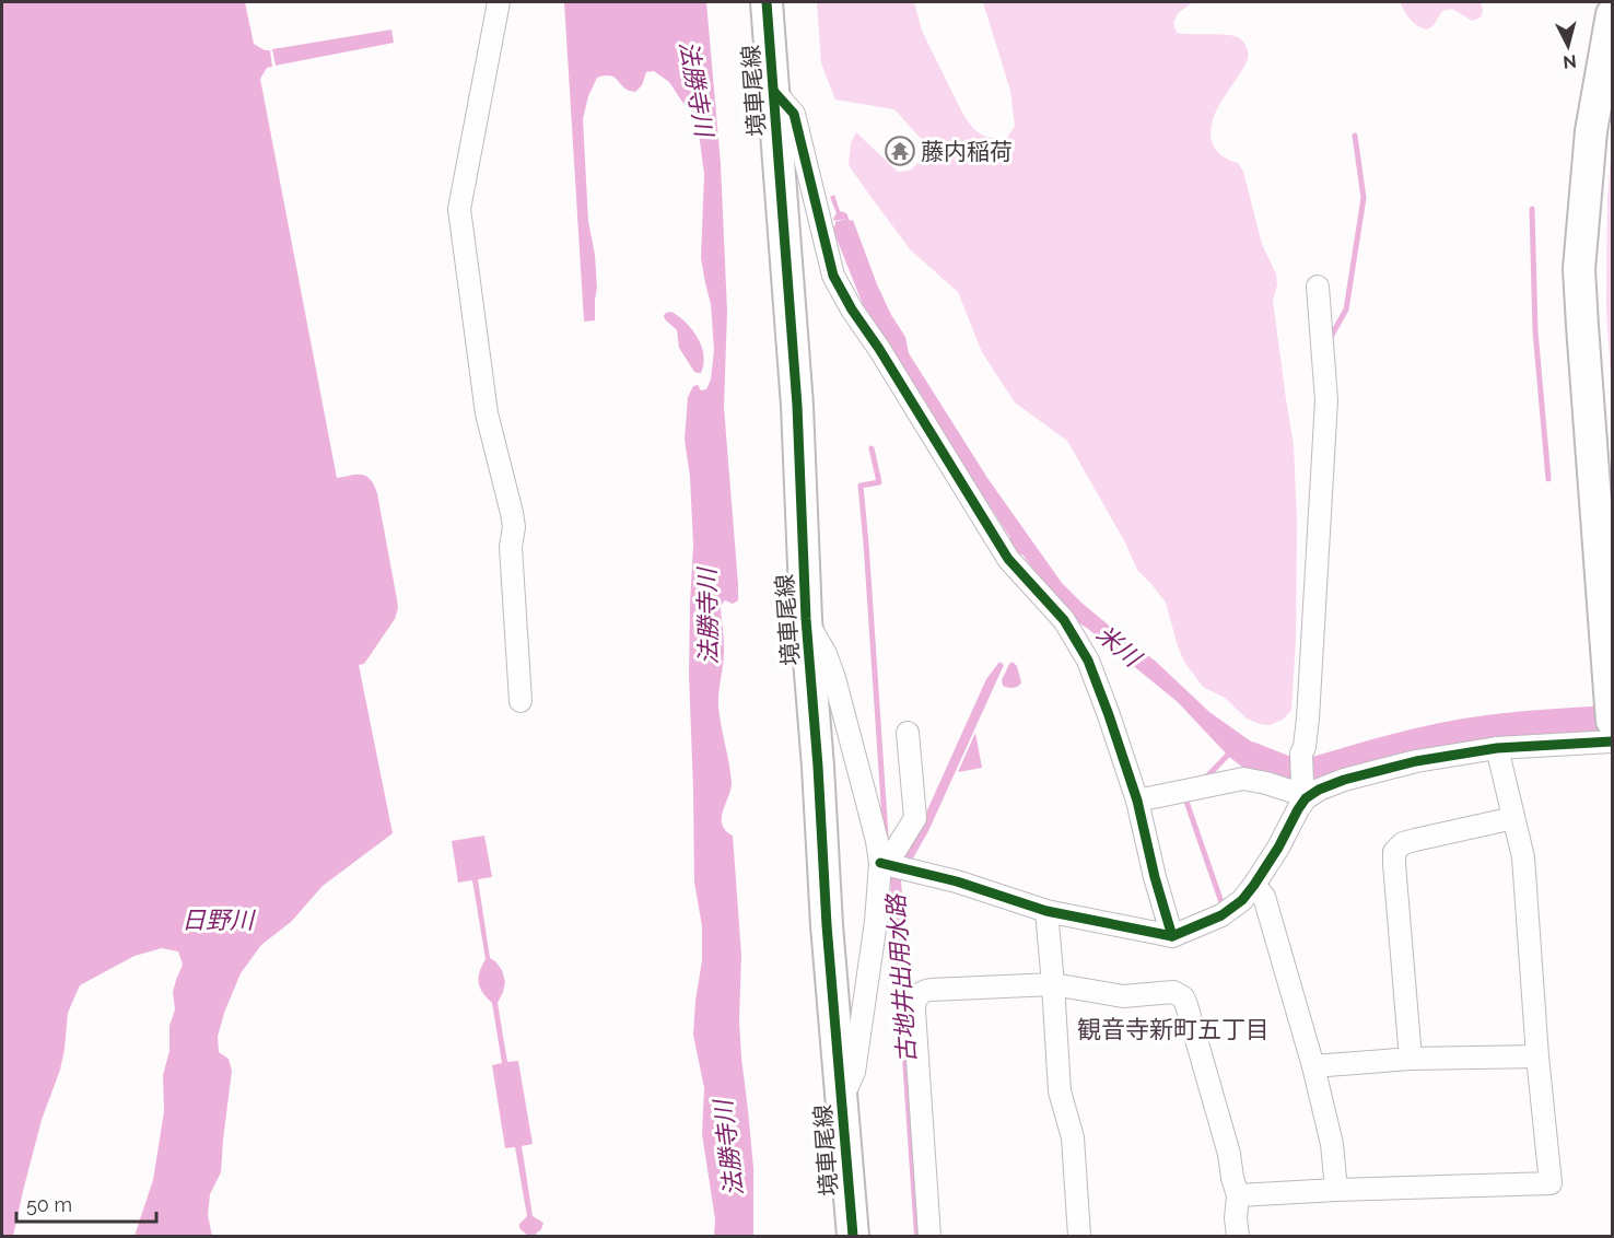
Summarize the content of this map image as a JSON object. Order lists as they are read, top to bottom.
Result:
{
  "streets": {
    "main road": ["境車尾線"]
  },
  "districts": ["観音寺新町五丁目"],
  "water": [
    "法勝寺川",
    "米川",
    "日野川",
    "古地井出用水路"
  ],
  "places": {
    "temple": ["藤内稲荷"]
  },
  "scale_bar": "50 m",
  "north": "bottom"
}
